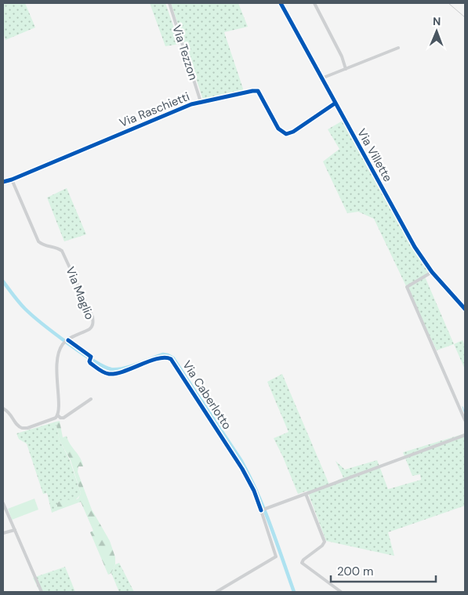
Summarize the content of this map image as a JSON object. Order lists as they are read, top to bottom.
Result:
{
  "streets": {
    "street": [
      "Via Tezzon",
      "Via Raschietti",
      "Via Villette",
      "Via Maglio"
    ],
    "cycle path": ["Via Caberlotto"]
  },
  "crossings": [
    ["Via Tezzon", "Via Raschietti"],
    ["Via Raschietti", "Via Villette"],
    ["Via Raschietti", "Via Maglio"]
  ],
  "scale_bar": "200 m",
  "north": "top"
}
